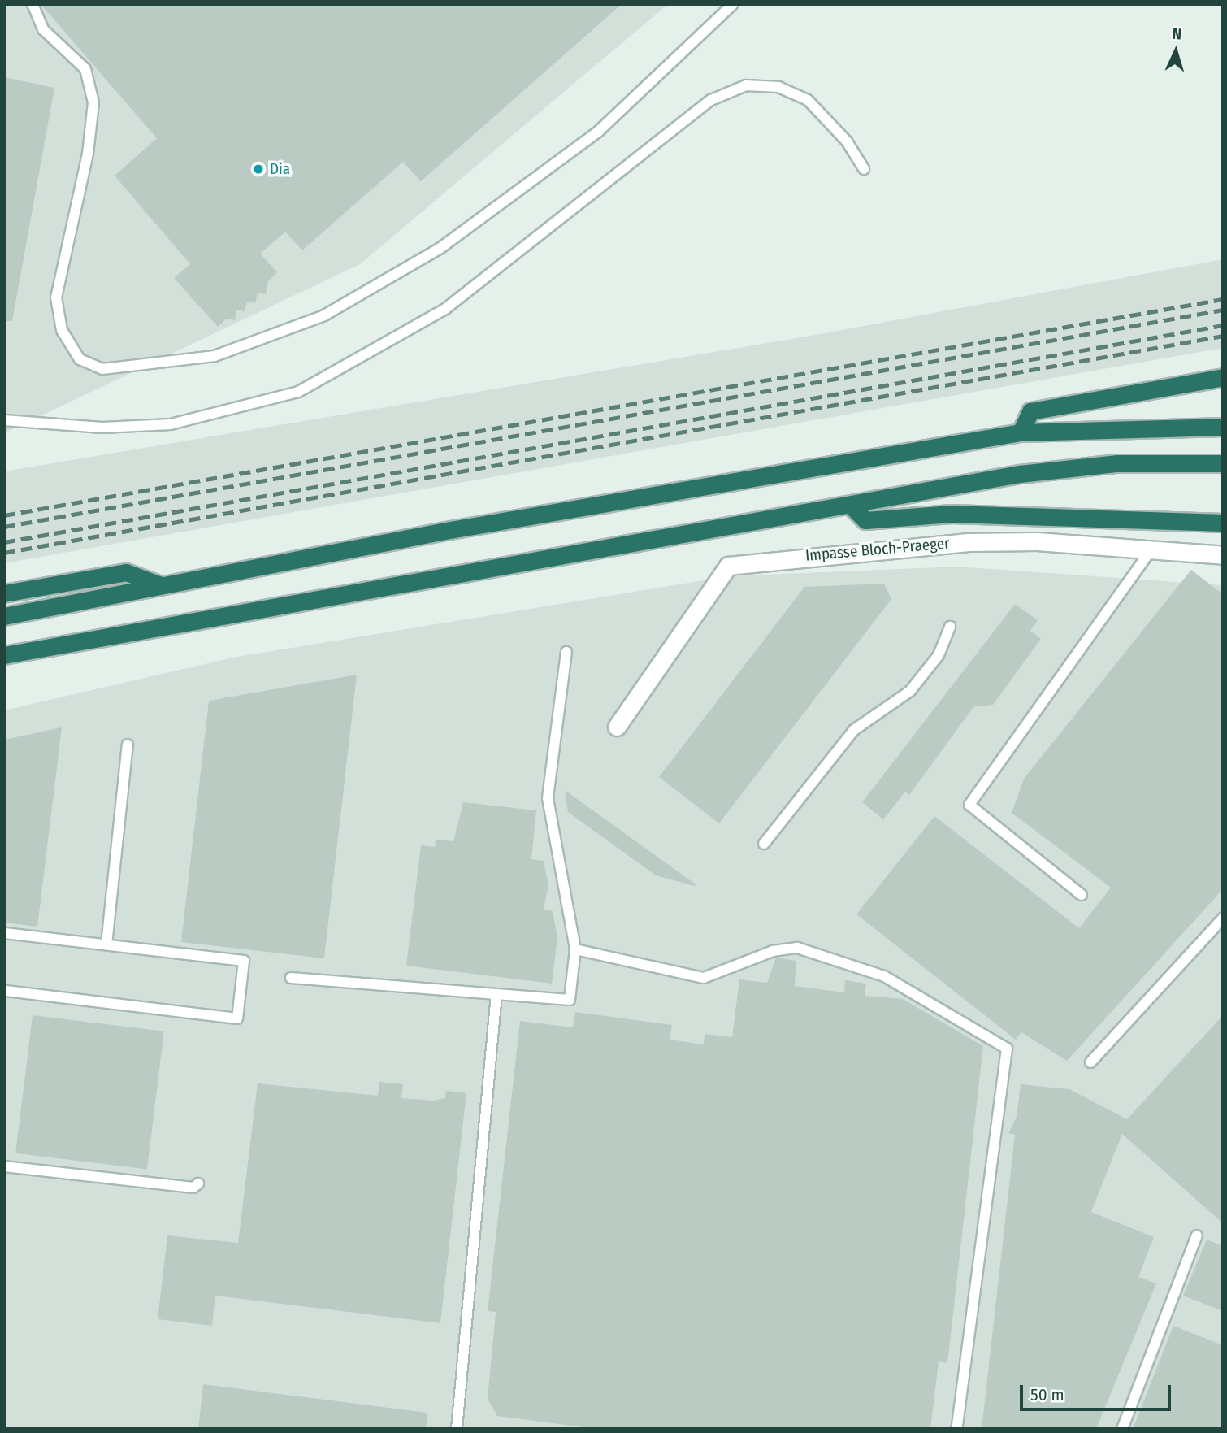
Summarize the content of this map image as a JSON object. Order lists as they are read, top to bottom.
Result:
{
  "streets": {
    "street": ["Impasse Bloch-Praeger"]
  },
  "places": ["Dia"],
  "scale_bar": "50 m",
  "north": "top"
}
